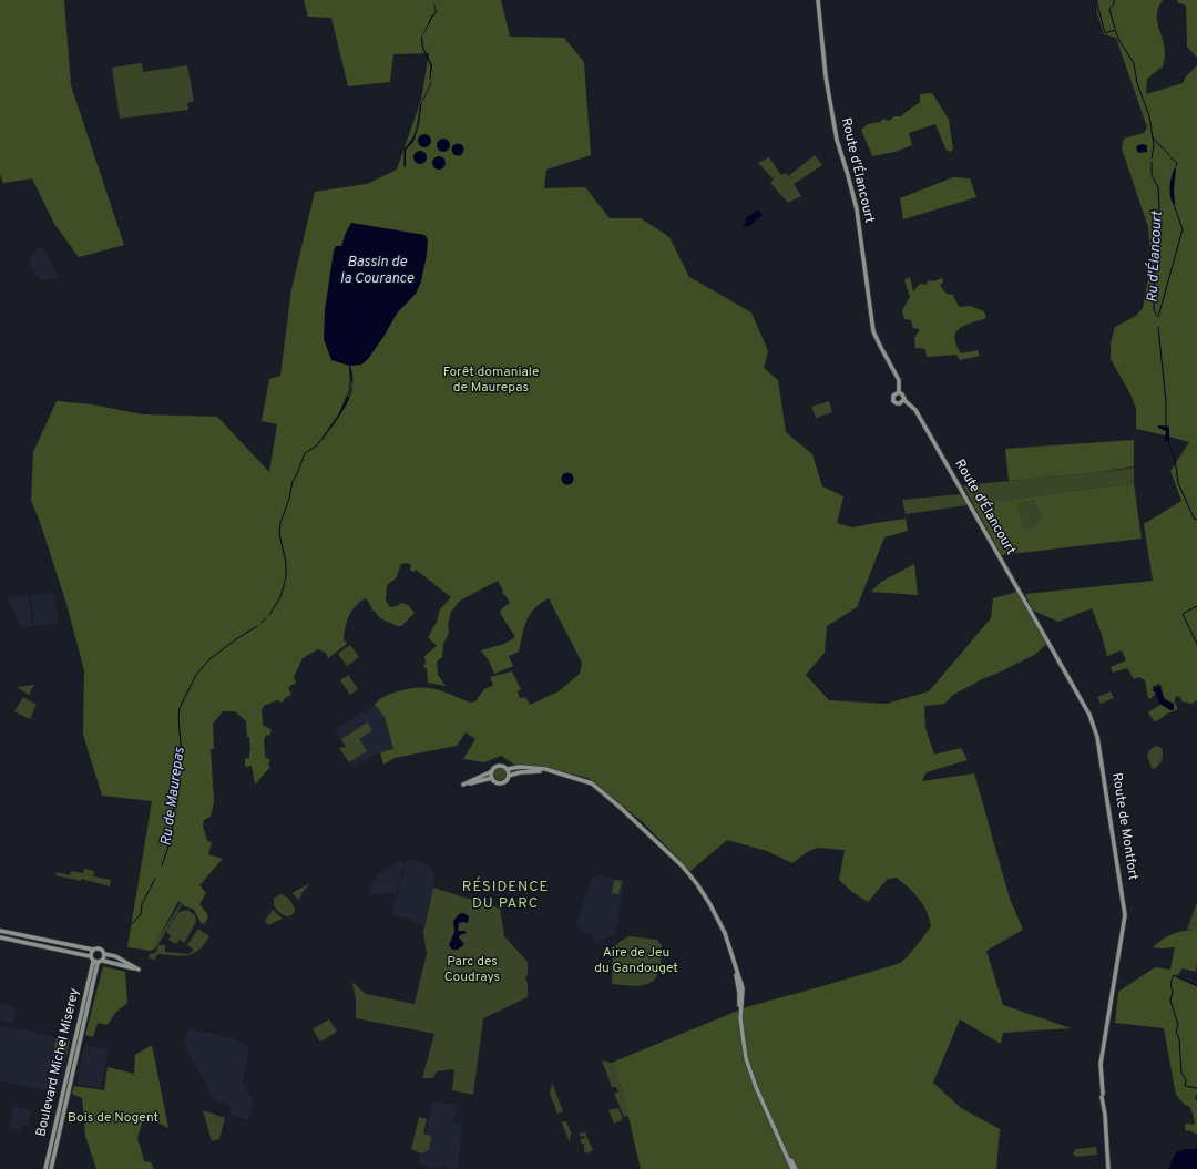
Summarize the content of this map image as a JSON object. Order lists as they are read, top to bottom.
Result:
{
  "streets": {
    "street": ["Route d'Élancourt", "Route de Montfort", "Boulevard Michel Miserey"]
  },
  "crossings": [
    ["Route d'Élancourt", "Route de Montfort"]
  ],
  "districts": ["RÉSIDENCE DU PARC"],
  "water": ["Ru d'Élancourt", "Bassin de la Courance", "Ru de Maurepas"],
  "parks": [
    "Forêt domaniale de Maurepas",
    "Aire de Jeu du Gandouget",
    "Parc des Coudrays",
    "Bois de Nogent"
  ]
}
